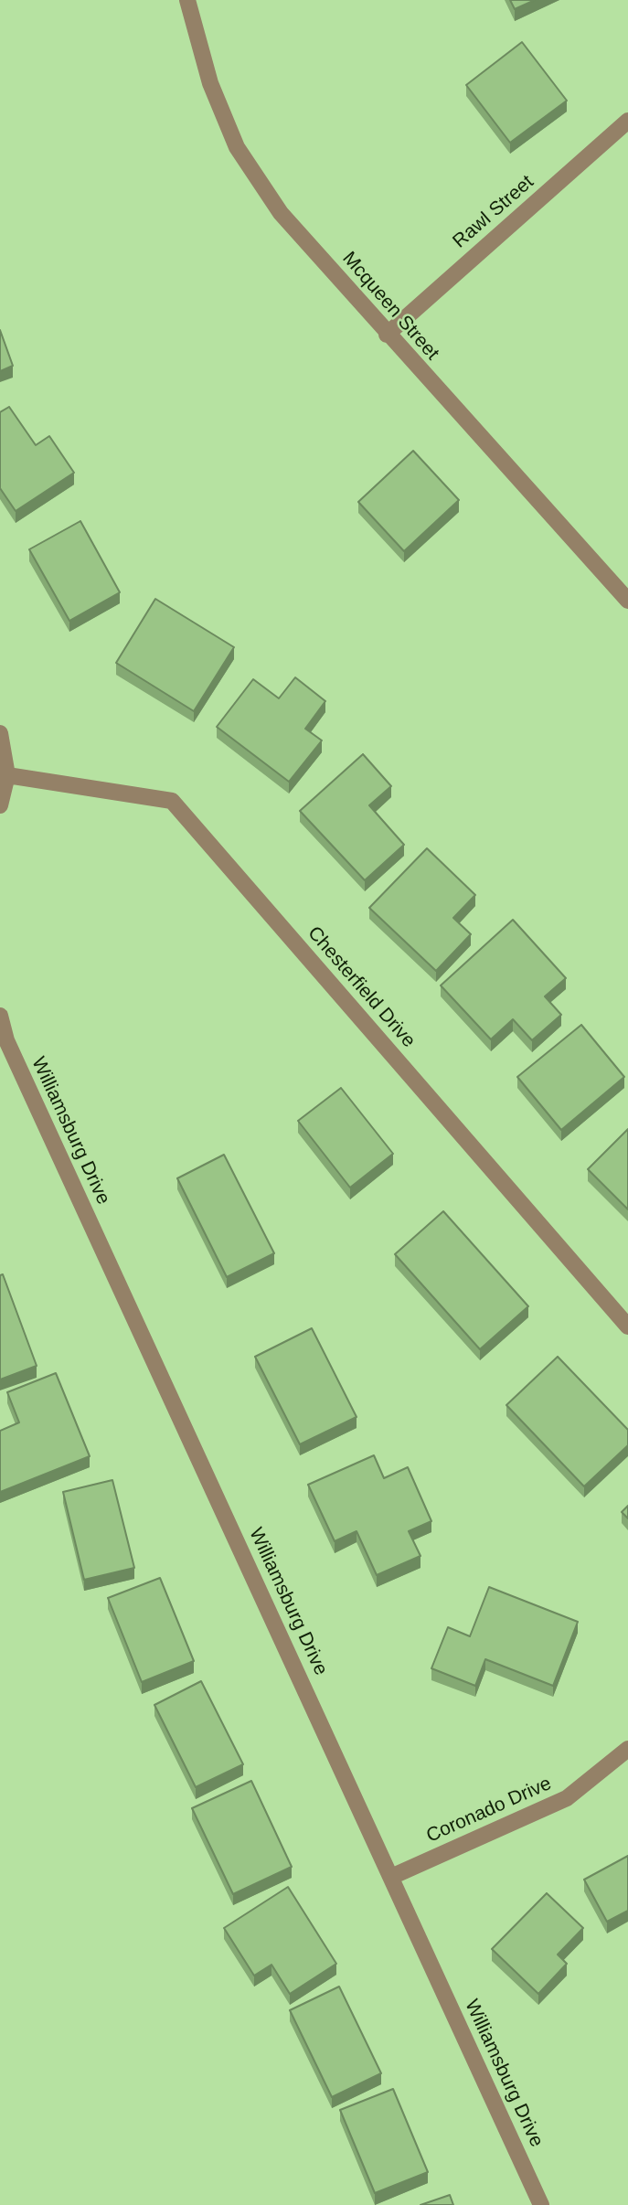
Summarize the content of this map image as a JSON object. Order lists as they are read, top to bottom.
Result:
{
  "streets": {
    "street": [
      "Rawl Street",
      "Mcqueen Street",
      "Chesterfield Drive",
      "Williamsburg Drive",
      "Coronado Drive"
    ]
  },
  "crossings": [
    ["Rawl Street", "Mcqueen Street"],
    ["Williamsburg Drive", "Coronado Drive"]
  ]
}
